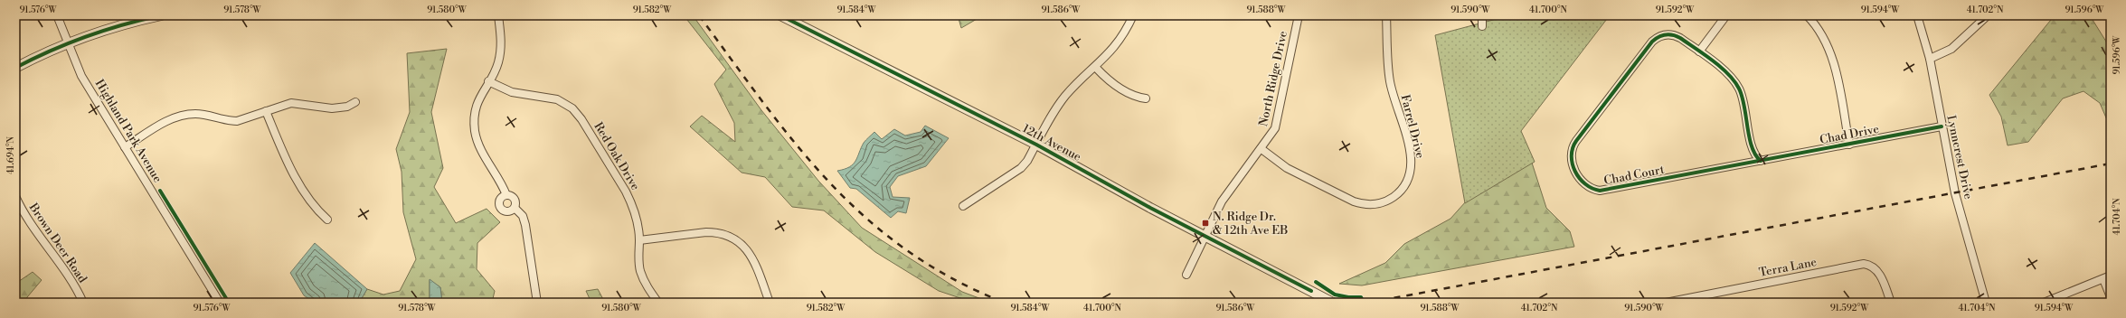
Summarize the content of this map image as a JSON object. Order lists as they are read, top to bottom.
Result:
{
  "streets": {
    "street": [
      "North Ridge Drive",
      "Farrel Drive",
      "Highland Park Avenue",
      "Chad Drive",
      "12th Avenue",
      "Red Oak Drive",
      "Lynncrest Drive",
      "Chad Court",
      "Brown Deer Road",
      "Terra Lane"
    ]
  },
  "crossings": [
    ["North Ridge Drive", "Farrel Drive"],
    ["North Ridge Drive", "12th Avenue"],
    ["Chad Drive", "Lynncrest Drive"],
    ["Chad Drive", "Chad Court"]
  ],
  "places": {
    "transit": ["N. Ridge Dr. & 12th Ave EB"]
  },
  "coordinates": [
    "91.576°W",
    "91.578°W",
    "91.580°W",
    "91.582°W",
    "91.584°W",
    "91.586°W",
    "91.588°W",
    "91.590°W",
    "41.700°N",
    "91.592°W",
    "91.594°W",
    "41.702°N",
    "91.596°W",
    "41.694°N",
    "41.704°N"
  ]
}
